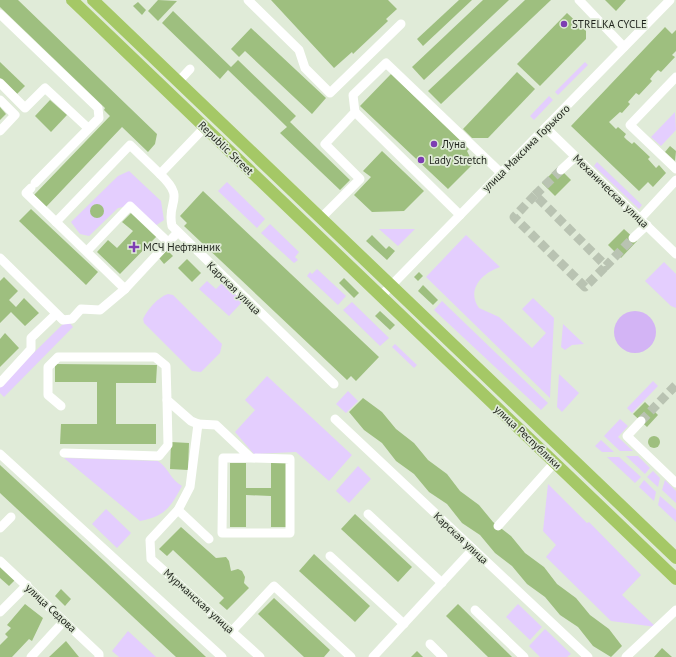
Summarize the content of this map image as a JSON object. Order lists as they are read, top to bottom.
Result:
{
  "streets": {
    "main road": ["Republic Street", "улица Республики"],
    "street": [
      "улица Максима Горького",
      "Механическая улица",
      "Карская улица",
      "Мурманская улица",
      "улица Седова"
    ]
  },
  "crossings": [
    ["Republic Street", "улица Максима Горького"],
    ["Republic Street", "улица Республики"],
    ["улица Максима Горького", "Механическая улица"],
    ["улица Максима Горького", "улица Республики"]
  ],
  "places": {
    "other": ["STRELKA CYCLE", "Луна", "Lady Stretch"],
    "health": ["МСЧ Нефтянник"]
  }
}
